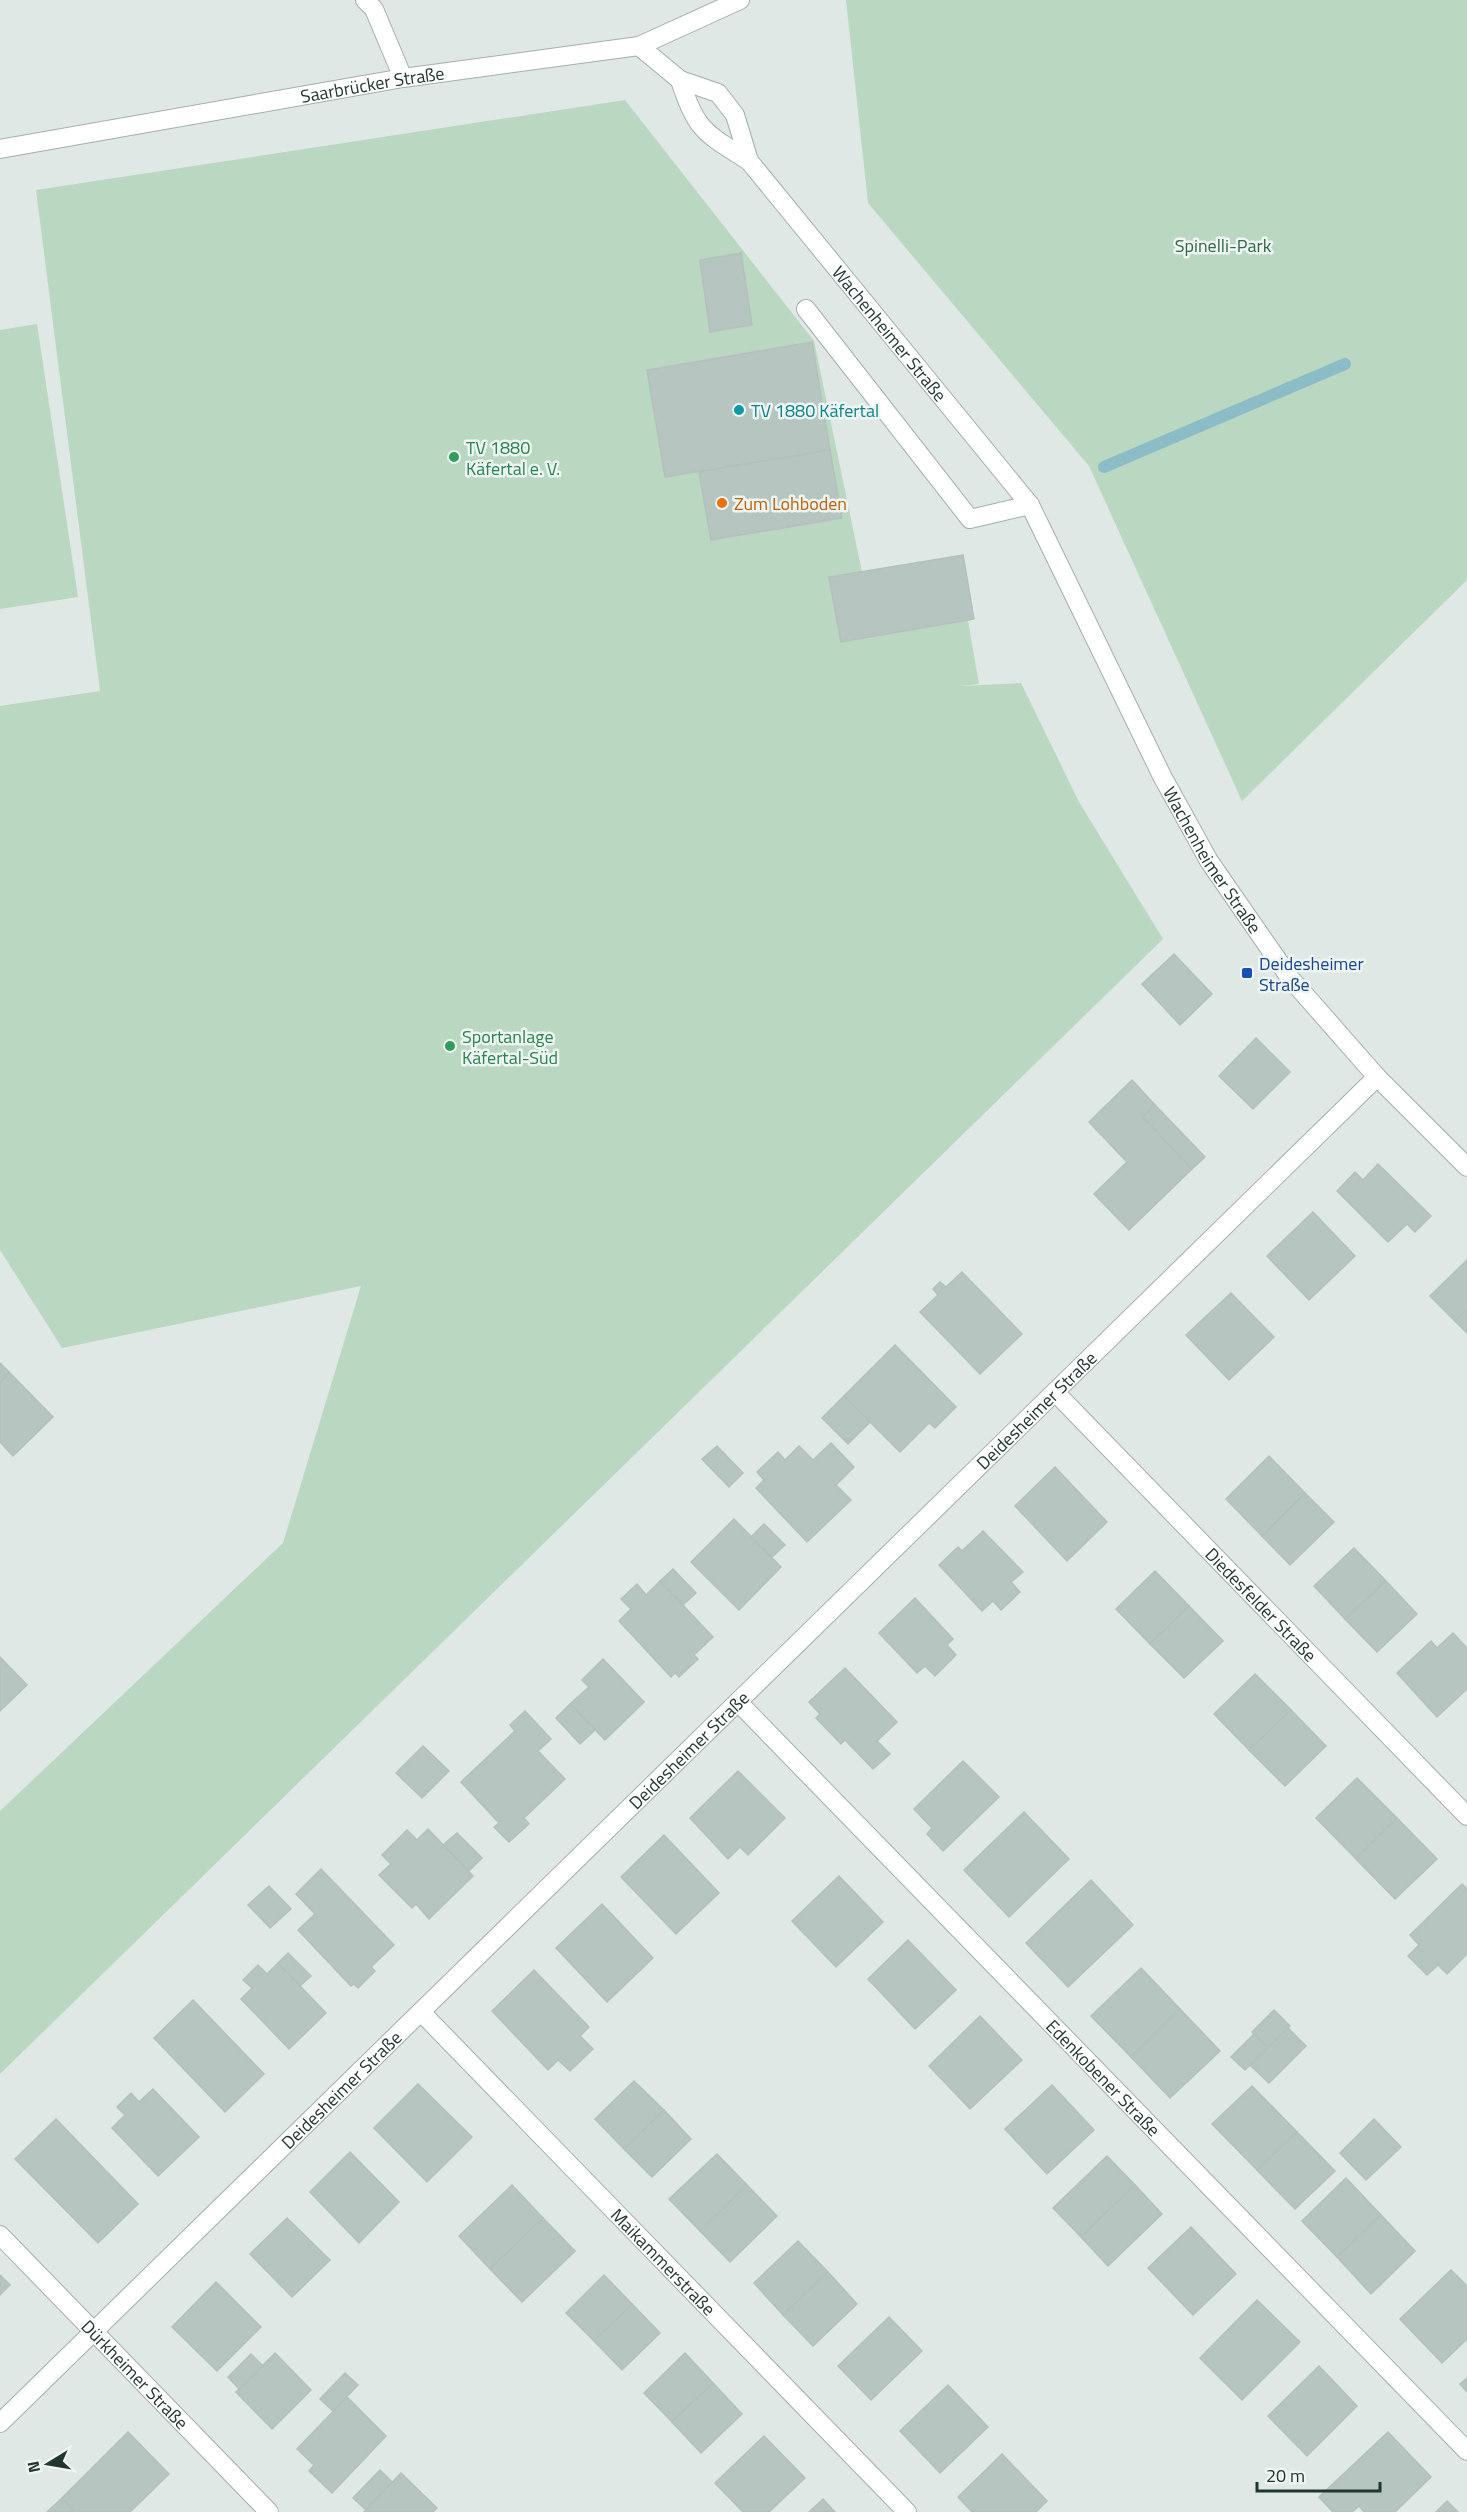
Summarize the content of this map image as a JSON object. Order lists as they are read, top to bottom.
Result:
{
  "streets": {
    "street": [
      "Saarbrücker Straße",
      "Wachenheimer Straße",
      "Deidesheimer Straße",
      "Diedesfelder Straße",
      "Edenkobener Straße",
      "Maikammerstraße",
      "Dürkheimer Straße"
    ]
  },
  "crossings": [
    ["Saarbrücker Straße", "Wachenheimer Straße"],
    ["Wachenheimer Straße", "Deidesheimer Straße"],
    ["Deidesheimer Straße", "Diedesfelder Straße"],
    ["Deidesheimer Straße", "Edenkobener Straße"],
    ["Deidesheimer Straße", "Maikammerstraße"],
    ["Deidesheimer Straße", "Dürkheimer Straße"]
  ],
  "parks": ["Spinelli-Park"],
  "places": {
    "other": [
      "TV 1880 Käfertal",
      "TV 1880 Käfertal e. V.",
      "Zum Lohboden",
      "Sportanlage Käfertal-Süd"
    ],
    "transit": ["Deidesheimer Straße"]
  },
  "scale_bar": "20 m",
  "north": "left"
}
